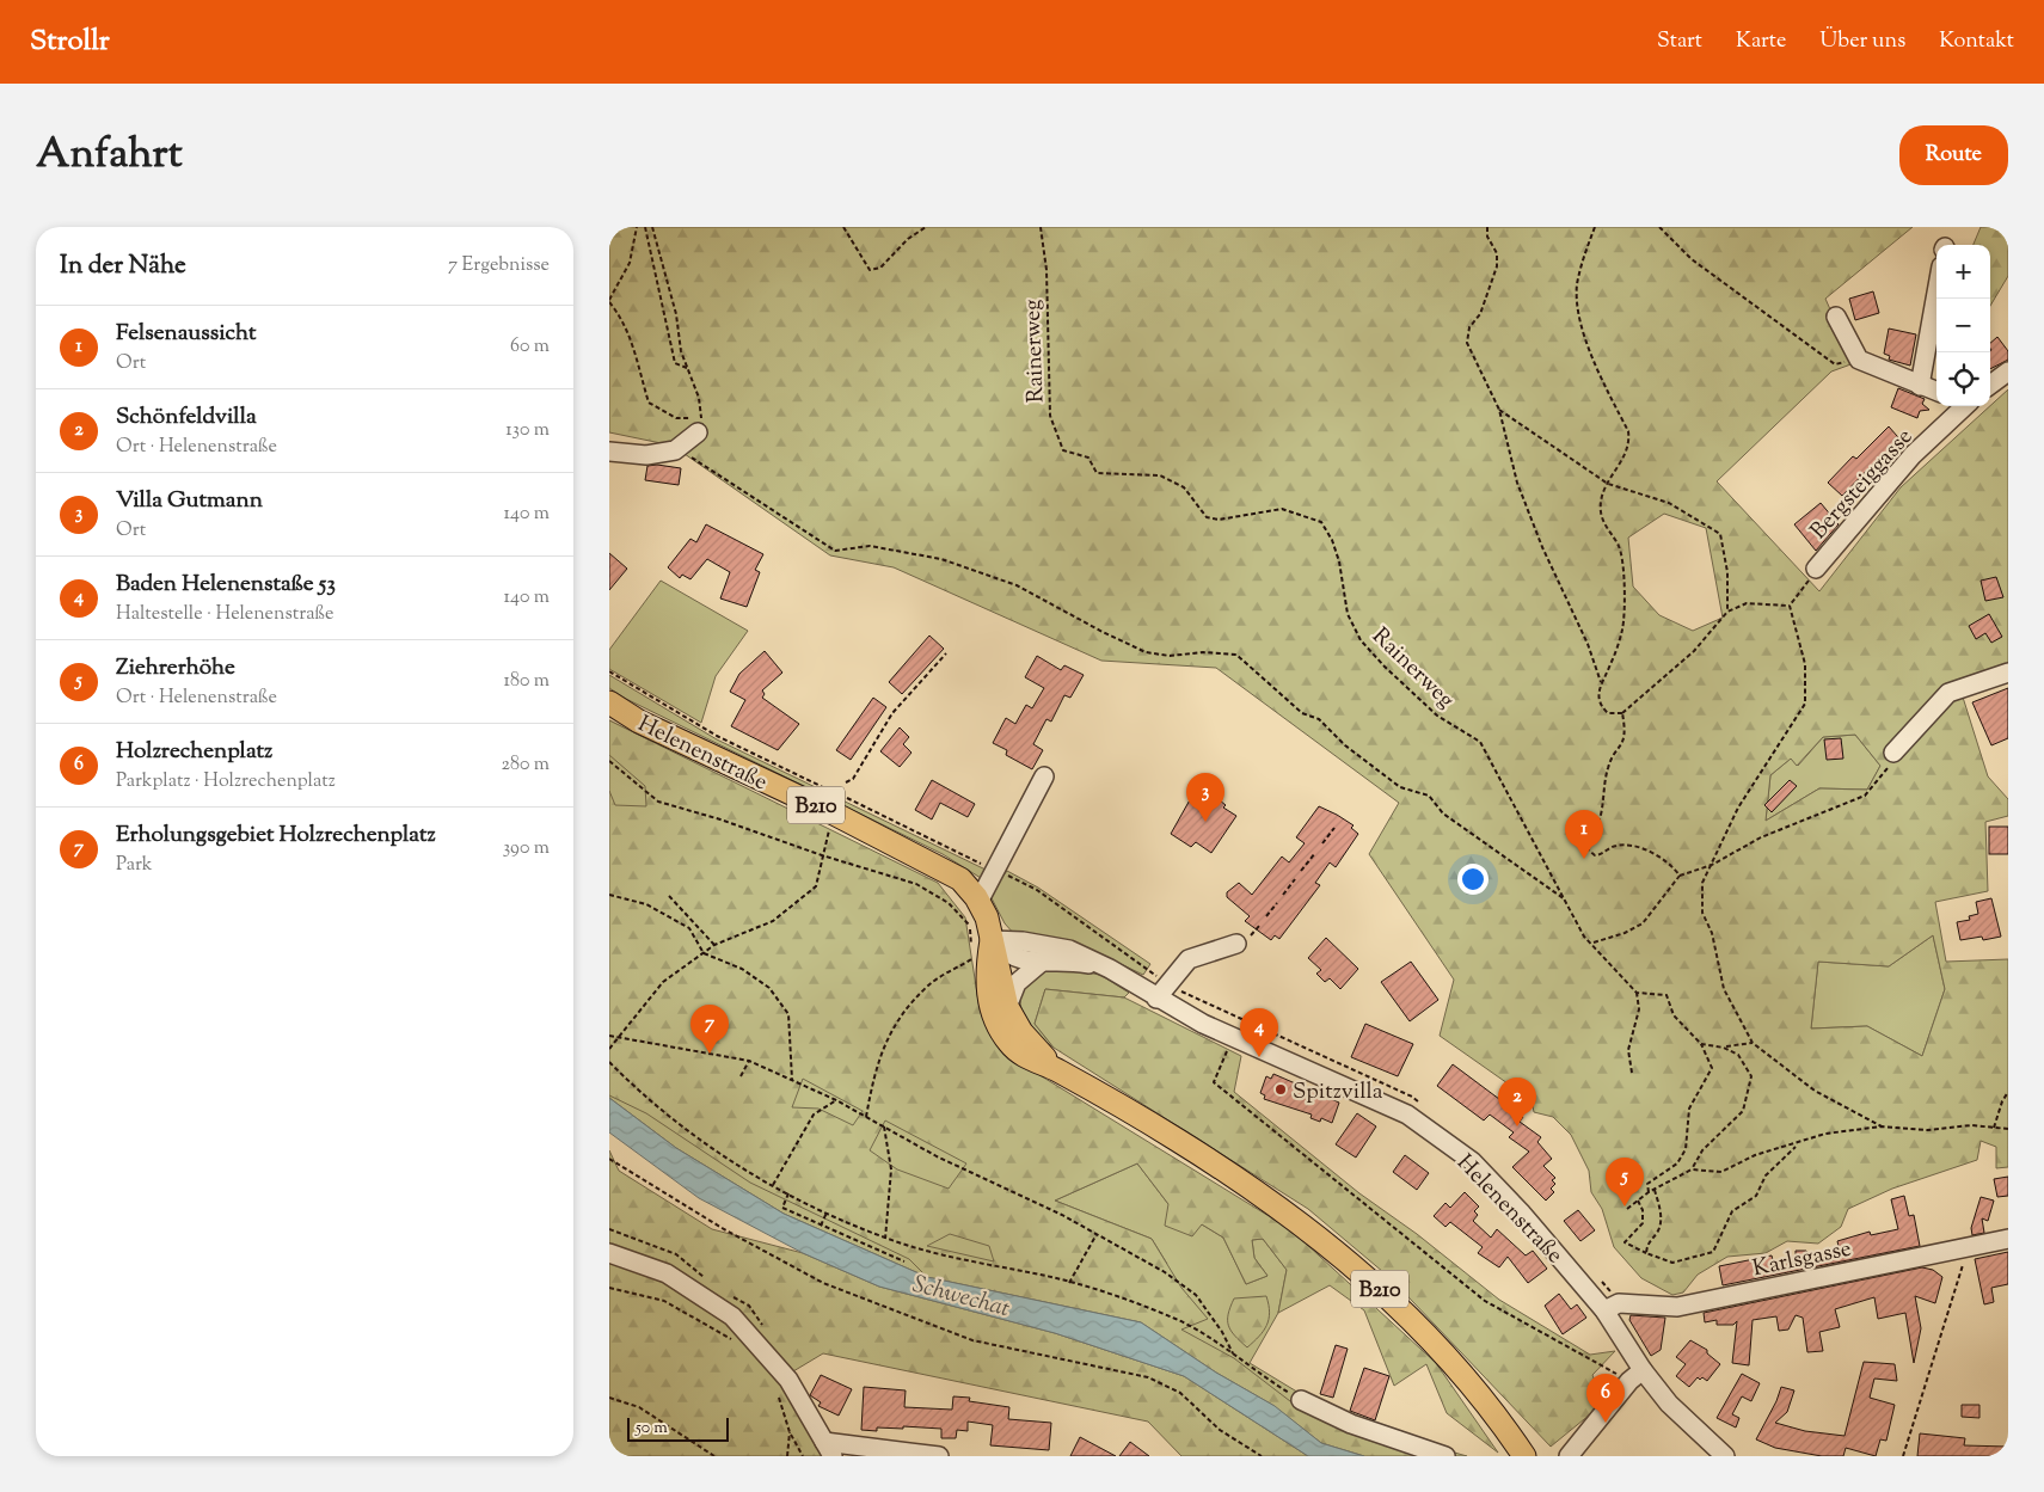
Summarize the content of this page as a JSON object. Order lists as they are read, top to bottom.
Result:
{
  "streets": {
    "main road": ["Helenenstraße", "B210"],
    "street": ["Bergsteiggasse", "Karlsgasse"],
    "path": ["Rainerweg"]
  },
  "crossings": [
    ["Helenenstraße", "B210"],
    ["Helenenstraße", "Karlsgasse"]
  ],
  "water": ["Schwechat"],
  "places": ["Spitzvilla"],
  "scale_bar": "50 m",
  "page": {
    "header": "Strollr",
    "nav": [
      "Start",
      "Karte",
      "Über uns",
      "Kontakt"
    ],
    "title": "Anfahrt",
    "buttons": "Route",
    "heading": ["In der Nähe", "7 Ergebnisse"],
    "map_buttons": ["+", "−"],
    "list": [
      {
        "mark": "1",
        "name": "Felsenaussicht",
        "note": "Ort",
        "value": "60 m"
      },
      {
        "mark": "2",
        "name": "Schönfeldvilla",
        "note": "Ort · Helenenstraße",
        "value": "130 m"
      },
      {
        "mark": "3",
        "name": "Villa Gutmann",
        "note": "Ort",
        "value": "140 m"
      },
      {
        "mark": "4",
        "name": "Baden Helenenstaße 53",
        "note": "Haltestelle · Helenenstraße",
        "value": "140 m"
      },
      {
        "mark": "5",
        "name": "Ziehrerhöhe",
        "note": "Ort · Helenenstraße",
        "value": "180 m"
      },
      {
        "mark": "6",
        "name": "Holzrechenplatz",
        "note": "Parkplatz · Holzrechenplatz",
        "value": "280 m"
      },
      {
        "mark": "7",
        "name": "Erholungsgebiet Holzrechenplatz",
        "note": "Park",
        "value": "390 m"
      }
    ],
    "pins": [
      "3",
      "1",
      "7",
      "4",
      "2",
      "5",
      "6"
    ],
    "scale": "50 m"
  }
}
